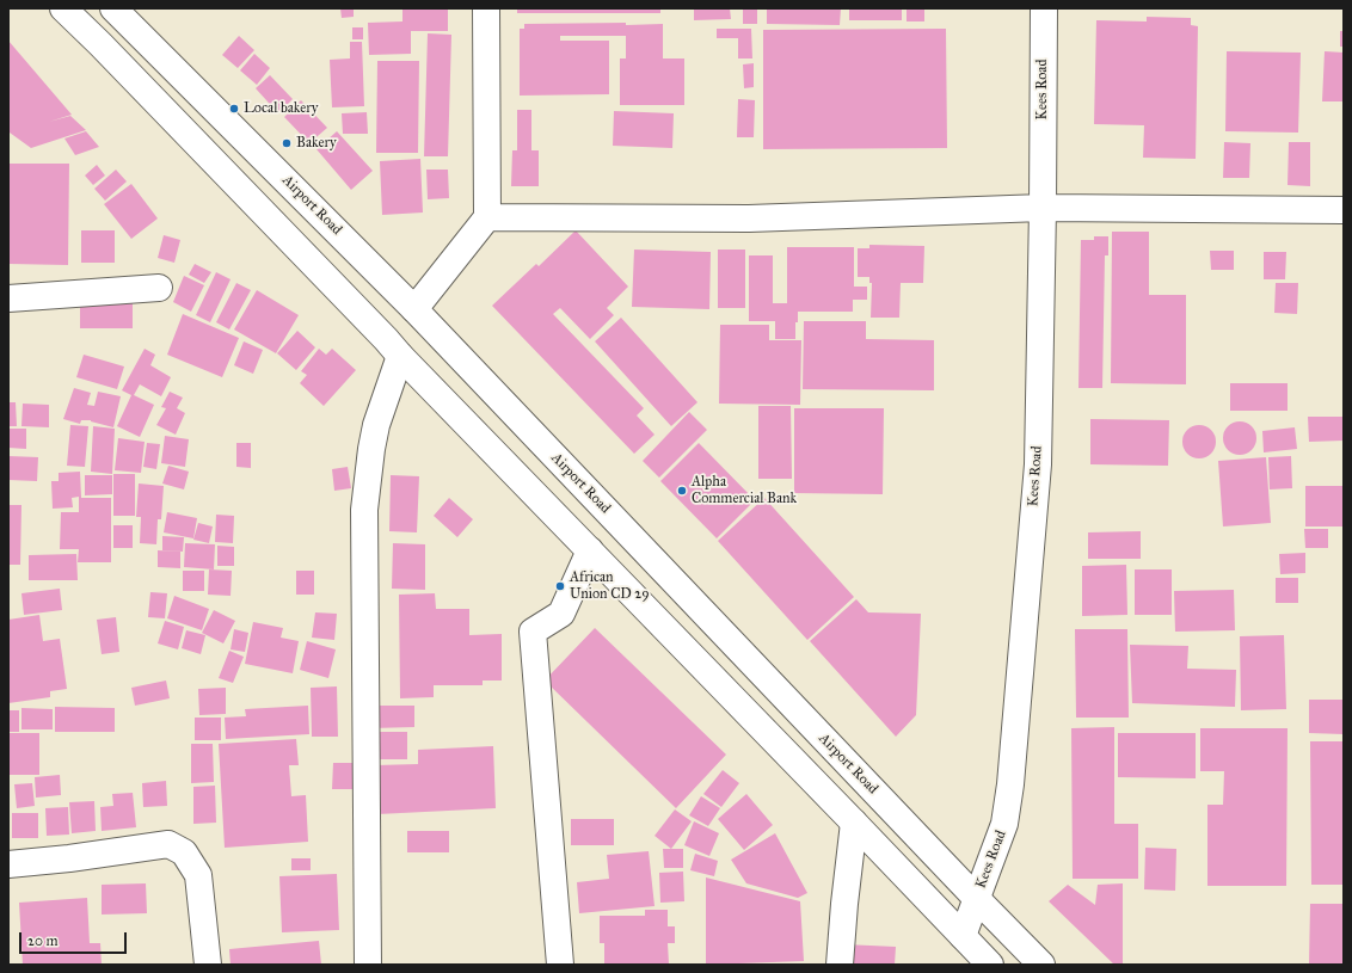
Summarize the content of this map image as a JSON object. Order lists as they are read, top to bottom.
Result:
{
  "streets": {
    "street": ["Kees Road", "Airport Road"]
  },
  "crossings": [
    ["Kees Road", "Airport Road"]
  ],
  "places": [
    "Local bakery",
    "Bakery",
    "Alpha Commercial Bank",
    "African Union CD 29"
  ],
  "scale_bar": "20 m"
}
